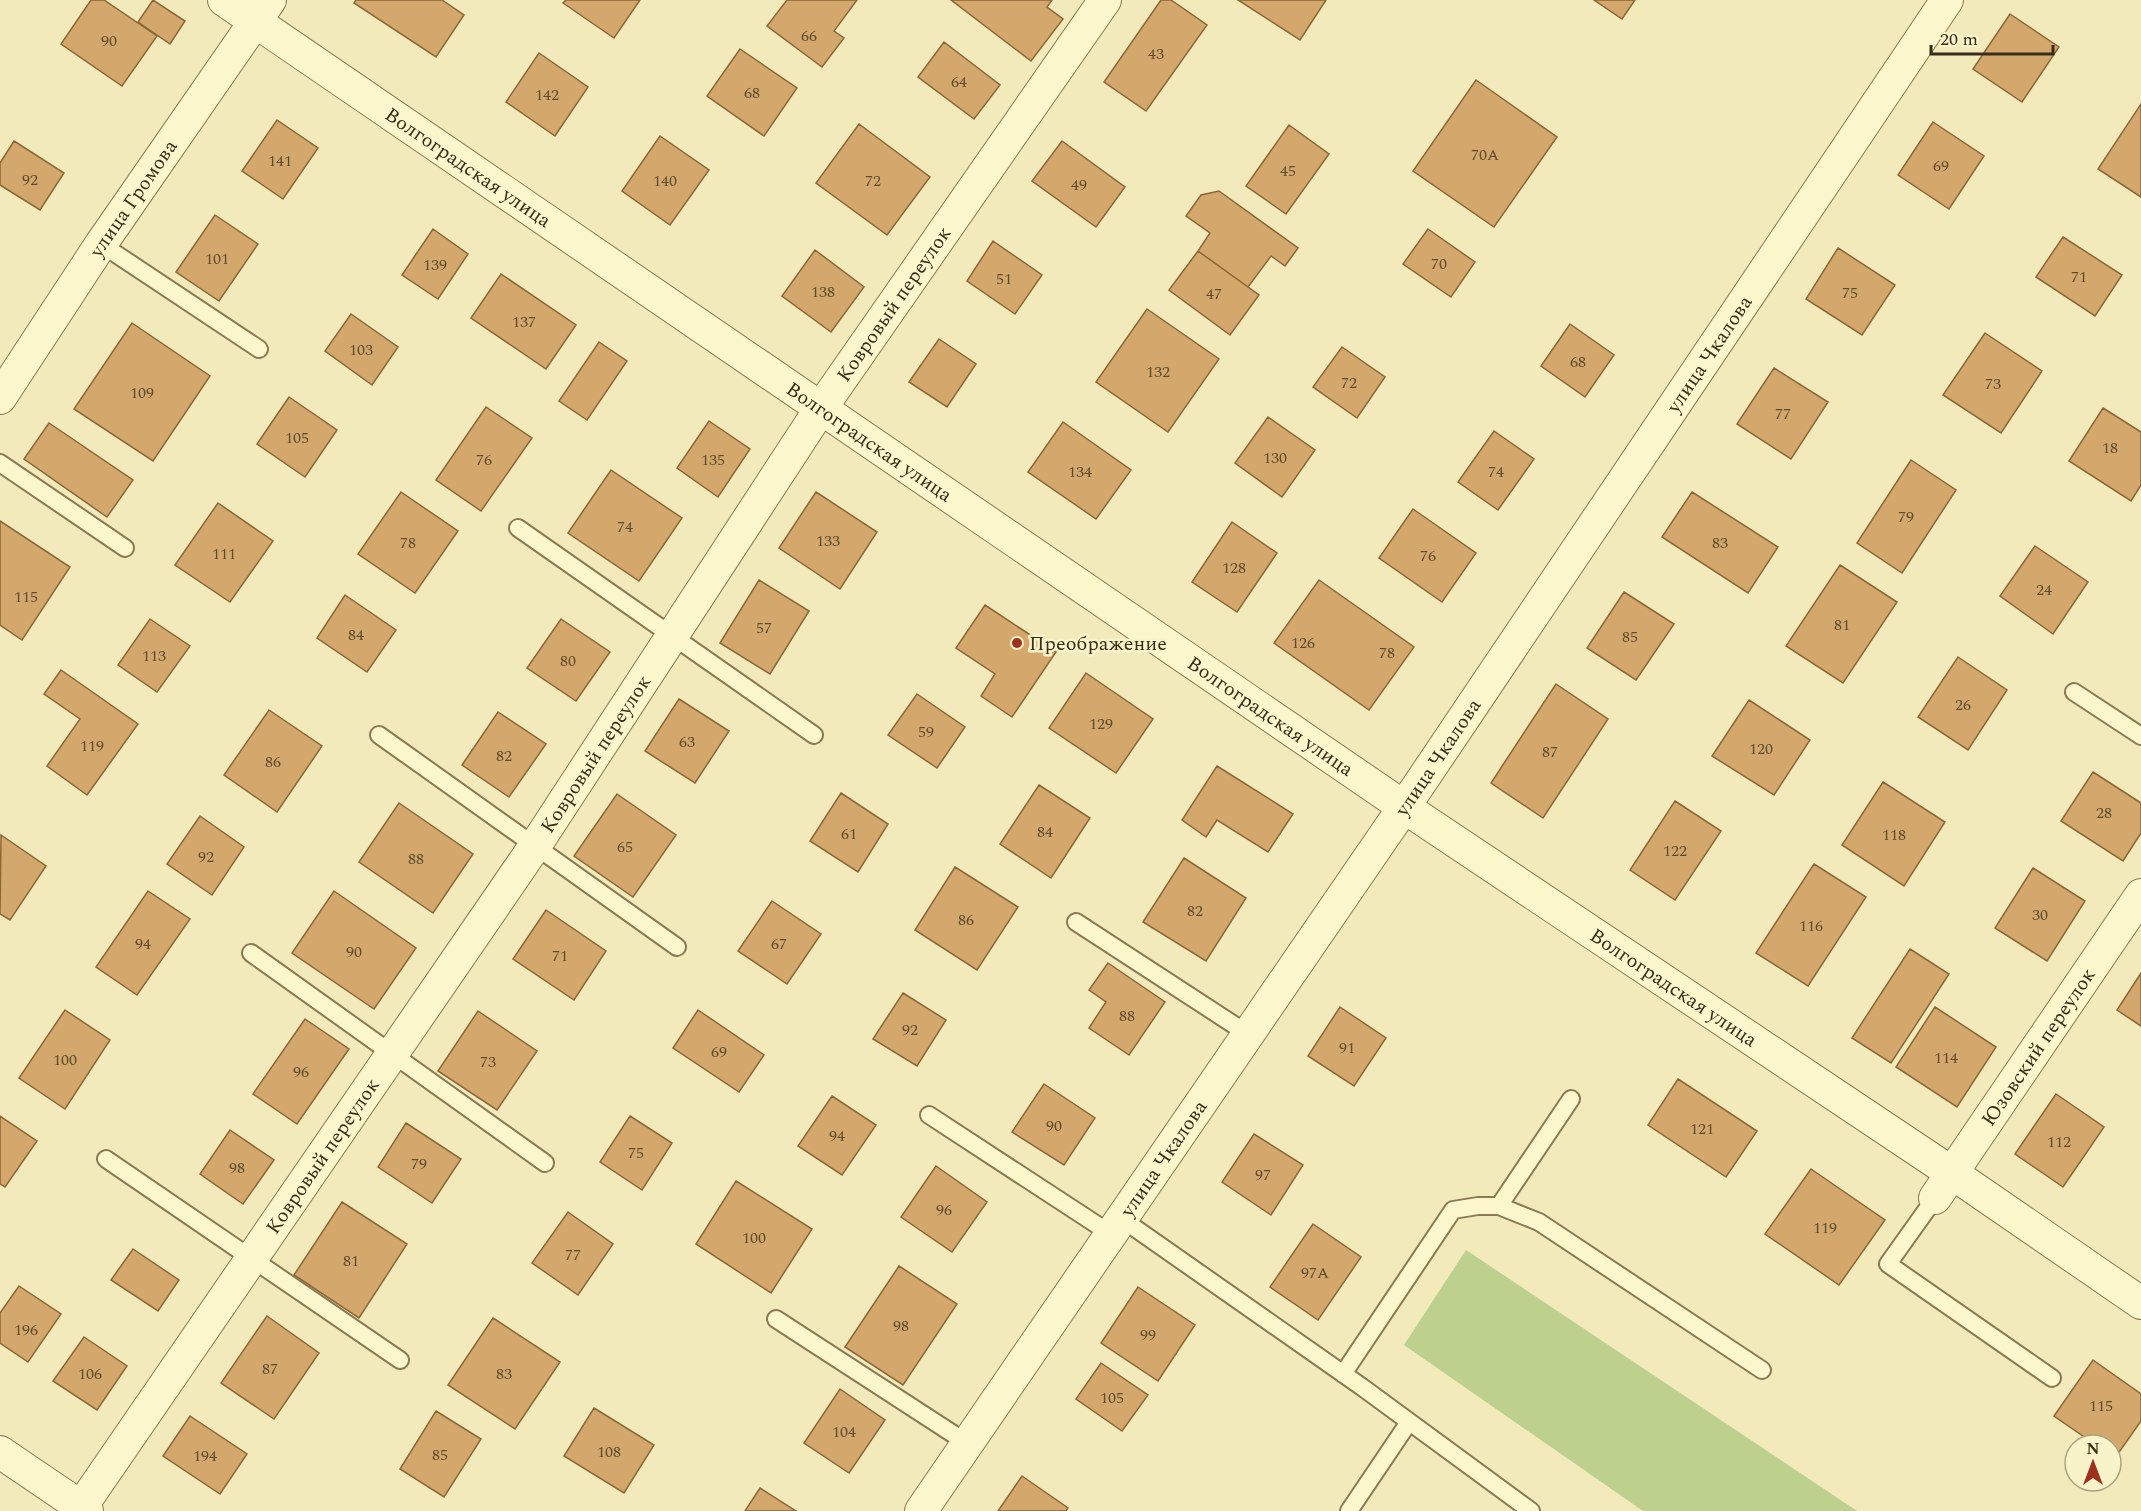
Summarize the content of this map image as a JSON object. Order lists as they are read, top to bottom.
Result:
{
  "streets": {
    "street": [
      "Волгоградская улица",
      "улица Громова",
      "Ковровый переулок",
      "улица Чкалова",
      "Юзовский переулок"
    ]
  },
  "crossings": [
    ["Волгоградская улица", "улица Громова"],
    ["Волгоградская улица", "Ковровый переулок"],
    ["Волгоградская улица", "улица Чкалова"],
    ["Волгоградская улица", "Юзовский переулок"]
  ],
  "places": ["Преображение"],
  "house_numbers": [
    "66",
    "90",
    "43",
    "64",
    "68",
    "142",
    "70А",
    "141",
    "69",
    "45",
    "92",
    "140",
    "72",
    "49",
    "101",
    "70",
    "139",
    "71",
    "51",
    "138",
    "75",
    "47",
    "137",
    "103",
    "68",
    "132",
    "72",
    "73",
    "109",
    "77",
    "105",
    "18",
    "130",
    "76",
    "135",
    "134",
    "74",
    "79",
    "74",
    "133",
    "78",
    "83",
    "111",
    "76",
    "128",
    "24",
    "115",
    "81",
    "57",
    "84",
    "85",
    "126",
    "78",
    "113",
    "80",
    "26",
    "129",
    "59",
    "63",
    "119",
    "120",
    "87",
    "82",
    "86",
    "28",
    "84",
    "61",
    "118",
    "65",
    "122",
    "92",
    "88",
    "82",
    "30",
    "86",
    "116",
    "94",
    "67",
    "90",
    "71",
    "88",
    "92",
    "91",
    "69",
    "114",
    "100",
    "73",
    "96",
    "90",
    "121",
    "94",
    "112",
    "75",
    "79",
    "98",
    "97",
    "96",
    "119",
    "100",
    "77",
    "81",
    "97А",
    "98",
    "196",
    "99",
    "87",
    "106",
    "83",
    "105",
    "115",
    "104",
    "108",
    "85",
    "194"
  ],
  "scale_bar": "20 m",
  "north": "top"
}
